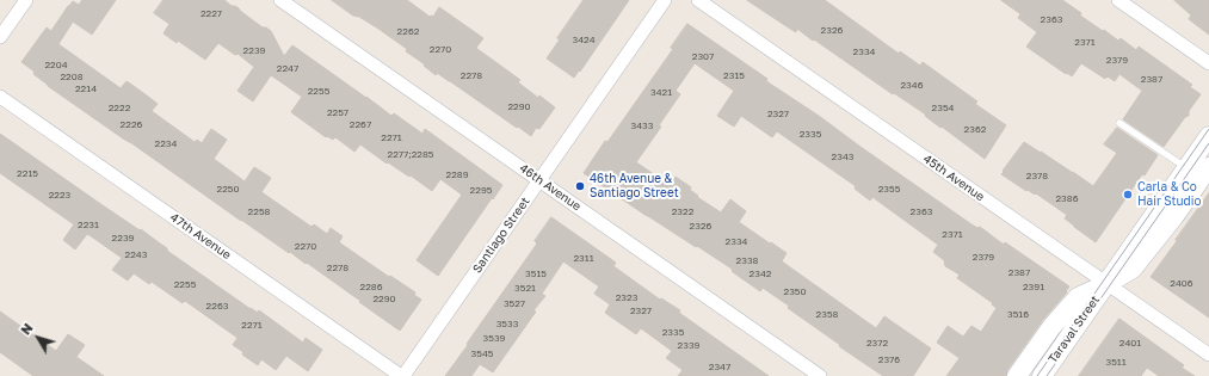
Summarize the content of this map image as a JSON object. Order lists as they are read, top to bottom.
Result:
{
  "streets": {
    "street": [
      "45th Avenue",
      "46th Avenue",
      "Santiago Street",
      "47th Avenue",
      "Taraval Street"
    ]
  },
  "crossings": [
    ["45th Avenue", "Taraval Street"],
    ["46th Avenue", "Santiago Street"],
    ["Santiago Street", "47th Avenue"]
  ],
  "places": ["46th Avenue & Santiago Street", "Carla & Co Hair Studio"],
  "house_numbers": [
    "2227",
    "2363",
    "2326",
    "2262",
    "3424",
    "2371",
    "2270",
    "2239",
    "2334",
    "2307",
    "2379",
    "2204",
    "2247",
    "2278",
    "2315",
    "2208",
    "2387",
    "2346",
    "2214",
    "2255",
    "3421",
    "2290",
    "2222",
    "2354",
    "2257",
    "2327",
    "2226",
    "2267",
    "3433",
    "2362",
    "2335",
    "2271",
    "2234",
    "2277;2285",
    "2343",
    "2215",
    "2289",
    "2378",
    "2250",
    "2355",
    "2295",
    "2223",
    "2386",
    "2258",
    "2322",
    "2363",
    "2231",
    "2326",
    "2371",
    "2239",
    "2334",
    "2270",
    "2243",
    "2379",
    "2311",
    "2338",
    "2278",
    "2387",
    "3515",
    "2342",
    "2406",
    "2255",
    "2286",
    "2391",
    "3521",
    "2350",
    "2323",
    "2290",
    "3527",
    "2263",
    "2327",
    "2358",
    "3516",
    "3533",
    "2271",
    "2335",
    "3539",
    "2372",
    "2401",
    "2339",
    "3545",
    "2376",
    "3511",
    "2347"
  ],
  "north": "top left"
}
